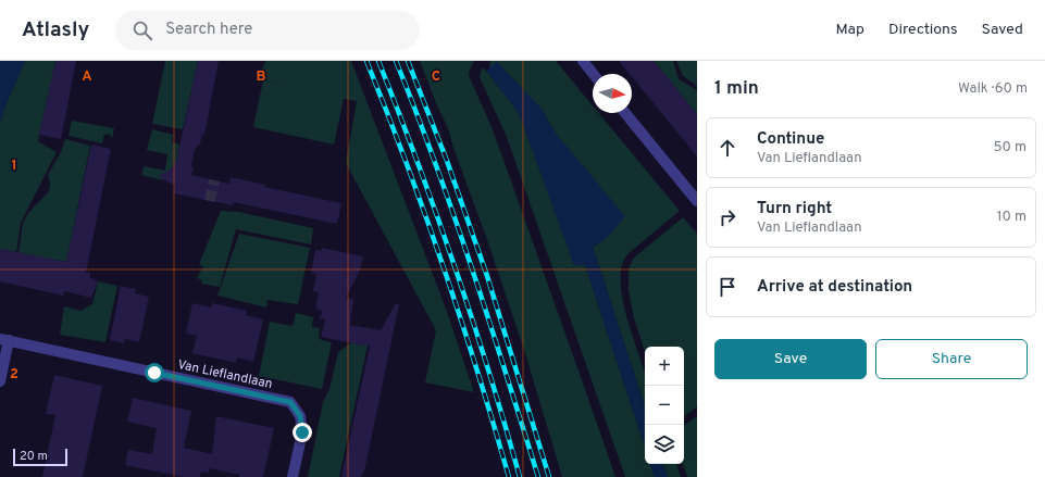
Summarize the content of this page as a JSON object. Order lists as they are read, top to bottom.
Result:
{
  "streets": {
    "street": ["Van Lieflandlaan"]
  },
  "scale_bar": "20 m",
  "north": "right",
  "page": {
    "header": "Atlasly",
    "search": "Search here",
    "nav": ["Map", "Directions", "Saved"],
    "heading": ["1 min", "Walk · 60 m"],
    "list": [
      ["Continue", "Van Lieflandlaan", "50 m"],
      ["Turn right", "Van Lieflandlaan", "10 m"],
      "Arrive at destination"
    ],
    "buttons": ["Save", "Share"],
    "map_buttons": ["+", "−"],
    "scale": "20 m"
  },
  "grid": {
    "columns": ["A", "B", "C"],
    "rows": ["1", "2"]
  }
}
